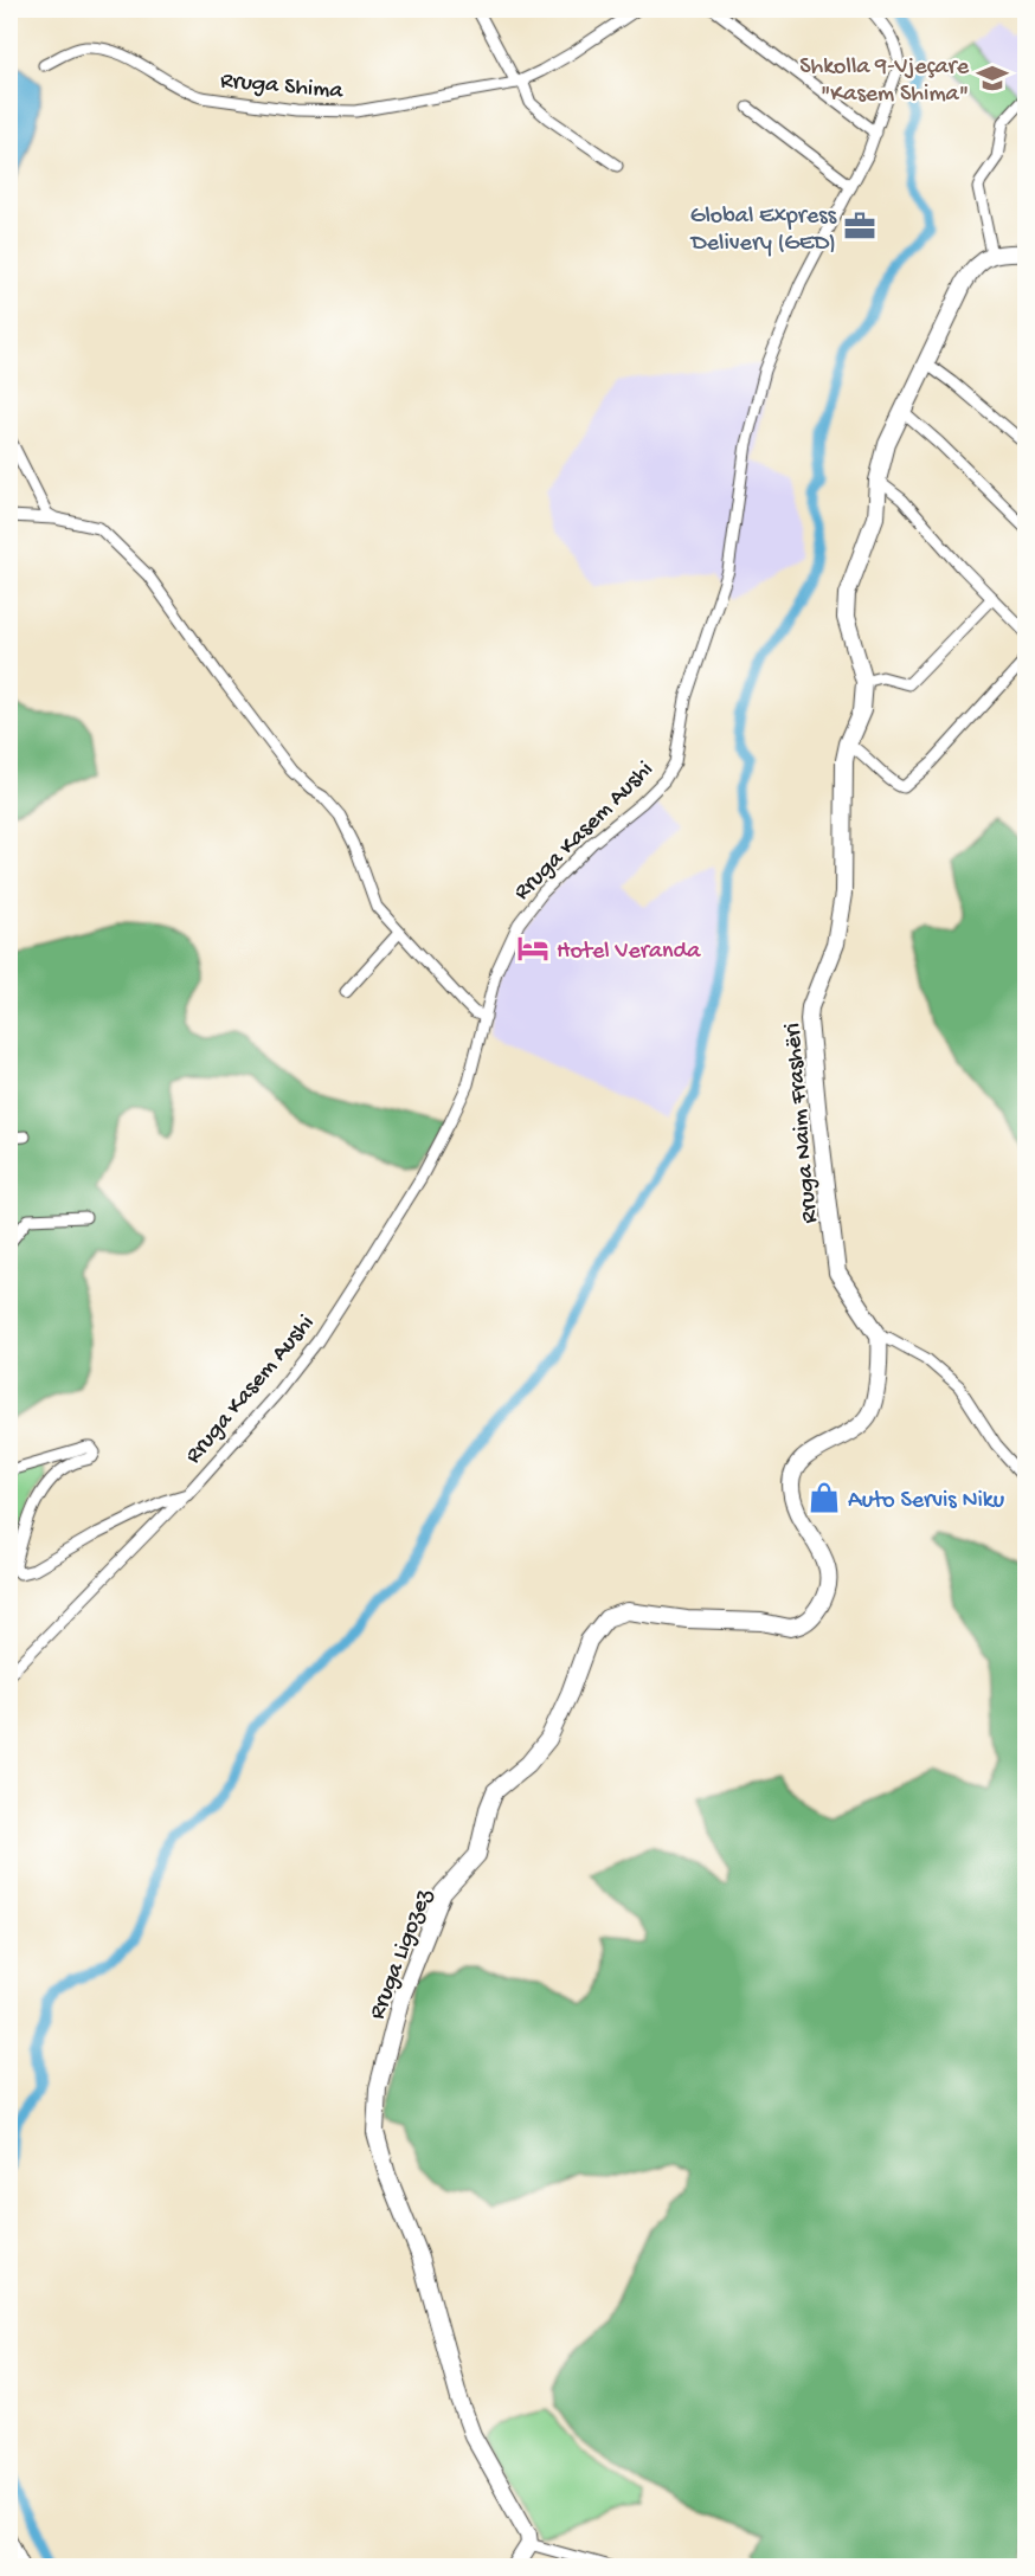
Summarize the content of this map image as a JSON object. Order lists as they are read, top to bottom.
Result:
{
  "streets": {
    "street": [
      "Rruga Shima",
      "Rruga Kasem Aushi",
      "Rruga Naim Frashëri",
      "Rruga Ligozez"
    ]
  },
  "crossings": [
    ["Rruga Naim Frashëri", "Rruga Ligozez"]
  ],
  "places": {
    "school or university": ["Shkolla 9-Vjeçare \"Kasem Shima\""],
    "office": ["Global Express Delivery (GED)"],
    "hotel": ["Hotel Veranda"],
    "shop": ["Auto Servis Niku"]
  }
}
